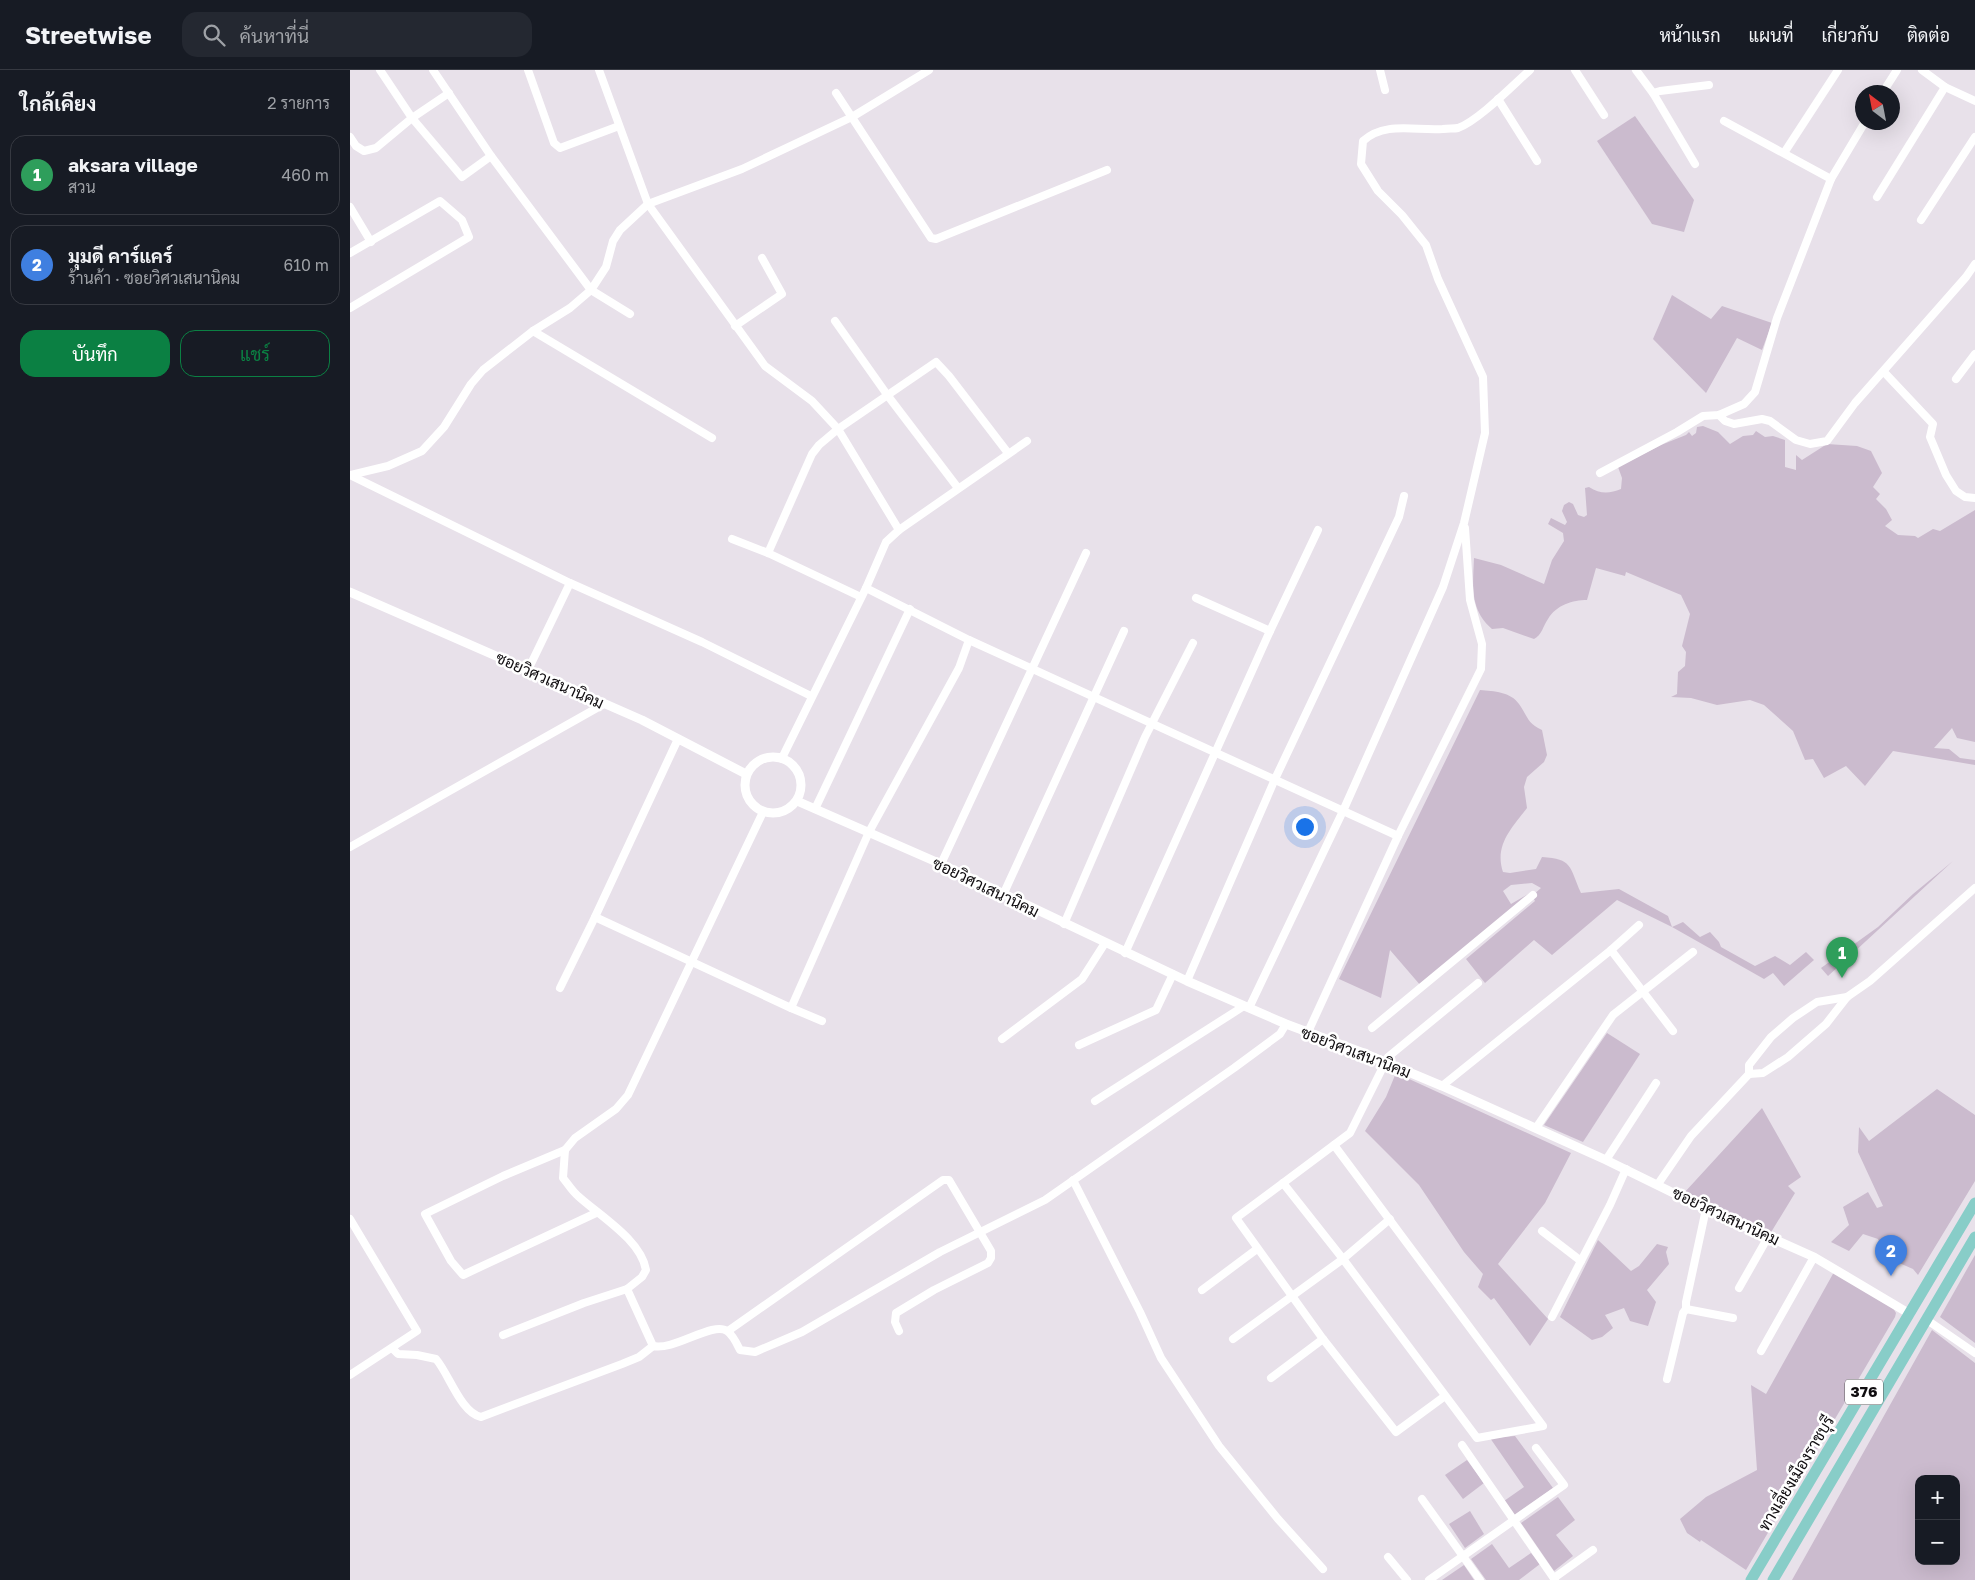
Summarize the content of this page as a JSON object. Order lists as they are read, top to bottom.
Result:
{
  "streets": {
    "main road": ["376", "ทางเลี่ยงเมืองราชบุรี"],
    "street": ["ซอยวิศวเสนานิคม"]
  },
  "crossings": [
    ["ซอยวิศวเสนานิคม", "ทางเลี่ยงเมืองราชบุรี"]
  ],
  "north": "top left",
  "page": {
    "header": "Streetwise",
    "search": "ค้นหาที่นี่",
    "nav": [
      "หน้าแรก",
      "แผนที่",
      "เกี่ยวกับ",
      "ติดต่อ"
    ],
    "heading": ["ใกล้เคียง", "2 รายการ"],
    "list": [
      {
        "mark": "1",
        "name": "aksara village",
        "note": "สวน",
        "value": "460 m"
      },
      {
        "mark": "2",
        "name": "มุมดี คาร์แคร์",
        "note": "ร้านค้า · ซอยวิศวเสนานิคม",
        "value": "610 m"
      }
    ],
    "buttons": ["บันทึก", "แชร์"],
    "pins": ["1", "2"],
    "map_buttons": ["+", "−"]
  }
}
